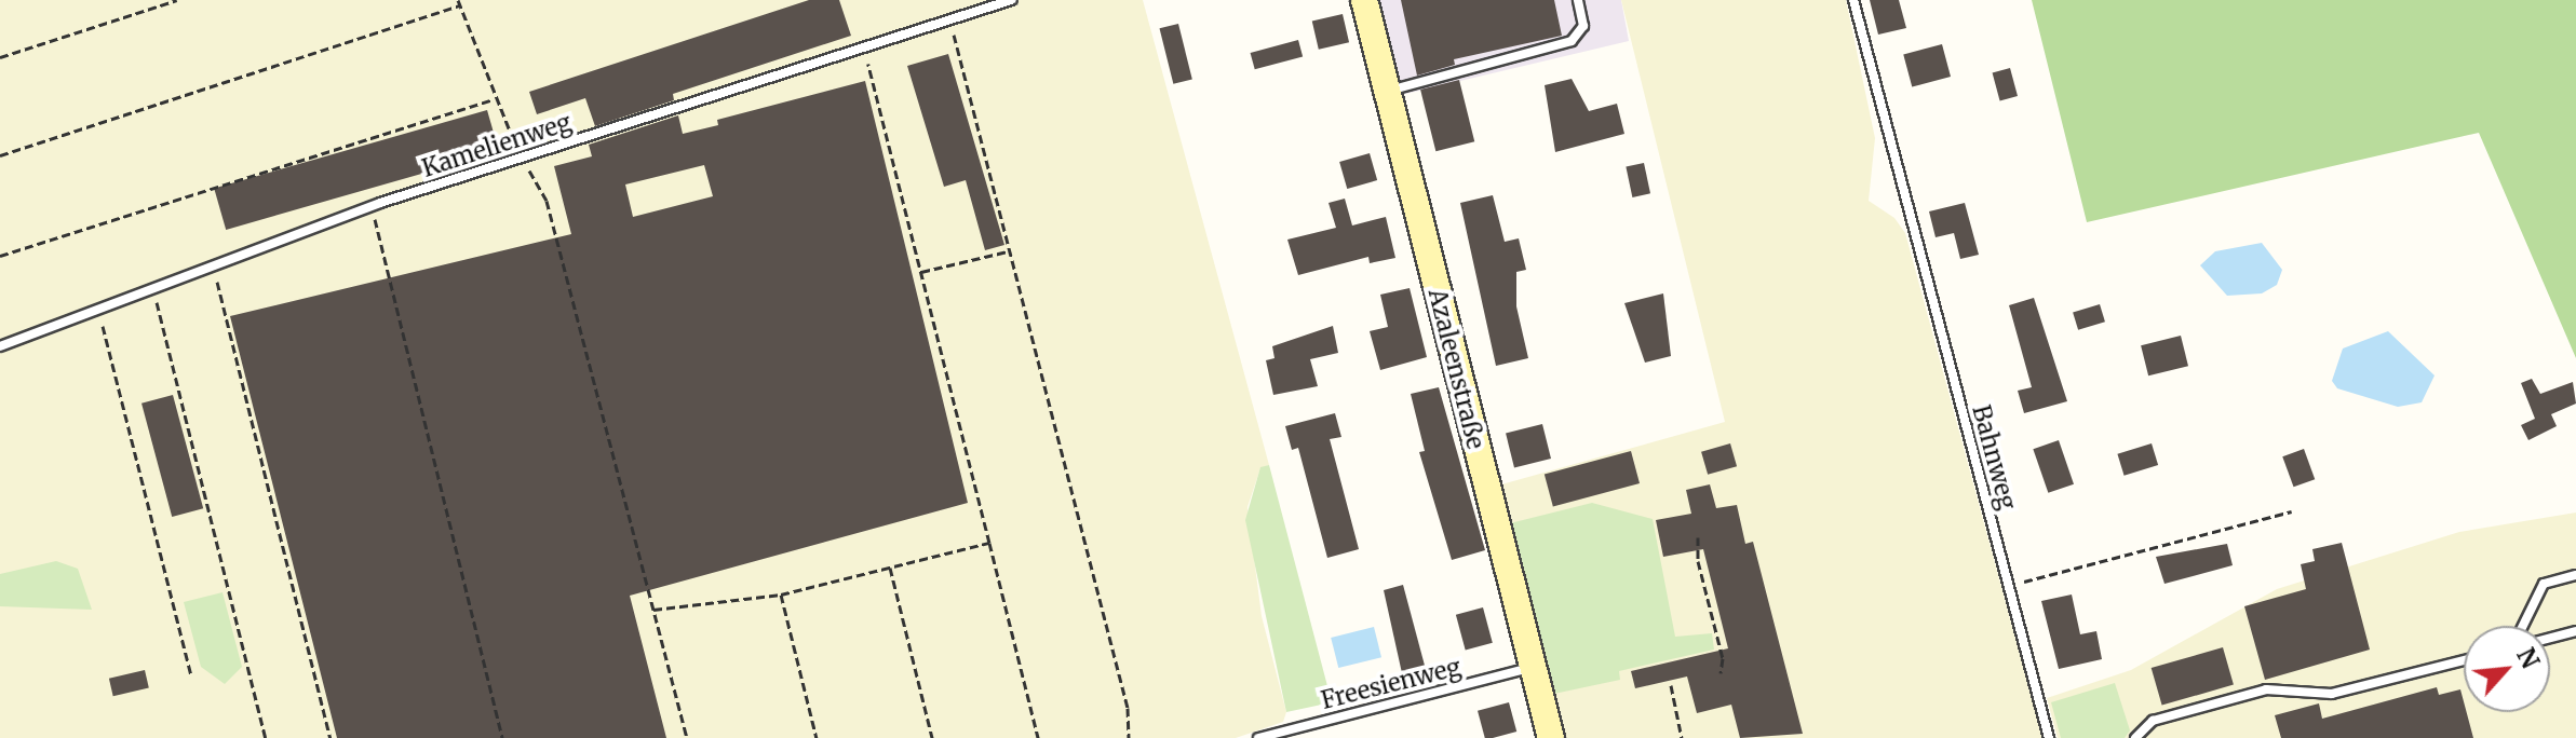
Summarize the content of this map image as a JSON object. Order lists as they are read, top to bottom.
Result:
{
  "streets": {
    "street": ["Azaleenstraße"],
    "lane": ["Kamelienweg", "Bahnweg", "Freesienweg"]
  },
  "crossings": [
    ["Azaleenstraße", "Freesienweg"]
  ],
  "north": "top right"
}
